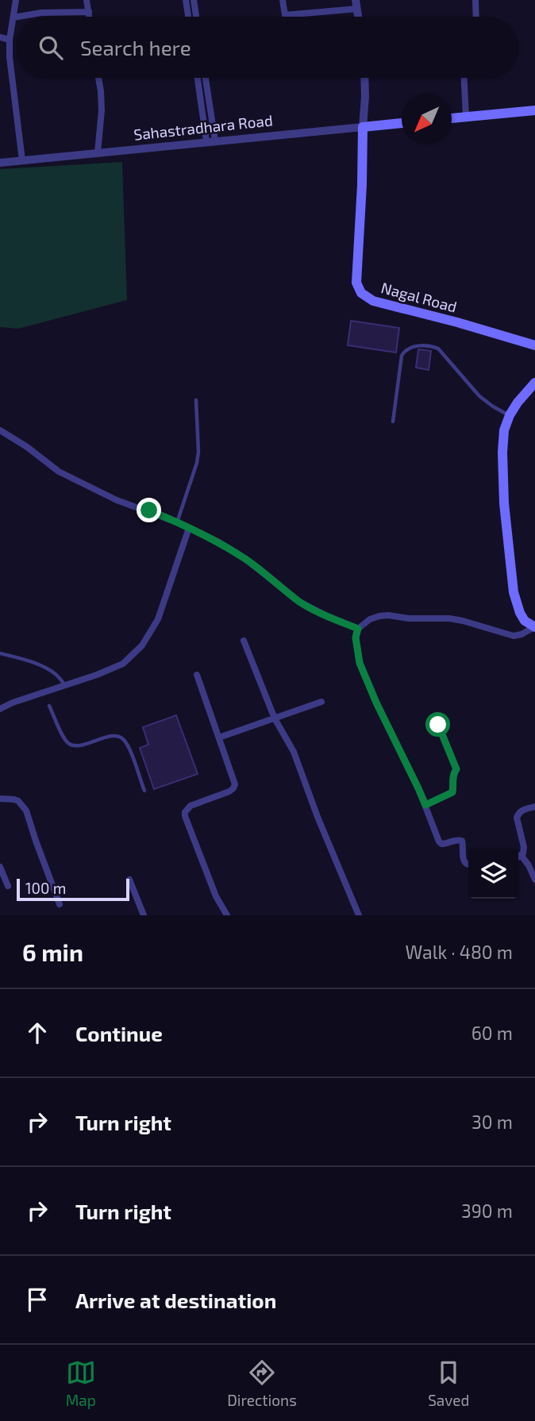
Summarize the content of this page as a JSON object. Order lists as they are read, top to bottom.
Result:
{
  "streets": {
    "main road": ["Sahastradhara Road", "Nagal Road"]
  },
  "crossings": [
    ["Sahastradhara Road", "Nagal Road"]
  ],
  "scale_bar": "100 m",
  "north": "bottom left",
  "page": {
    "search": "Search here",
    "scale": "100 m",
    "heading": ["6 min", "Walk · 480 m"],
    "list": [
      ["Continue", "60 m"],
      ["Turn right", "30 m"],
      ["Turn right", "390 m"],
      "Arrive at destination"
    ],
    "nav": ["Map", "Directions", "Saved"]
  }
}
